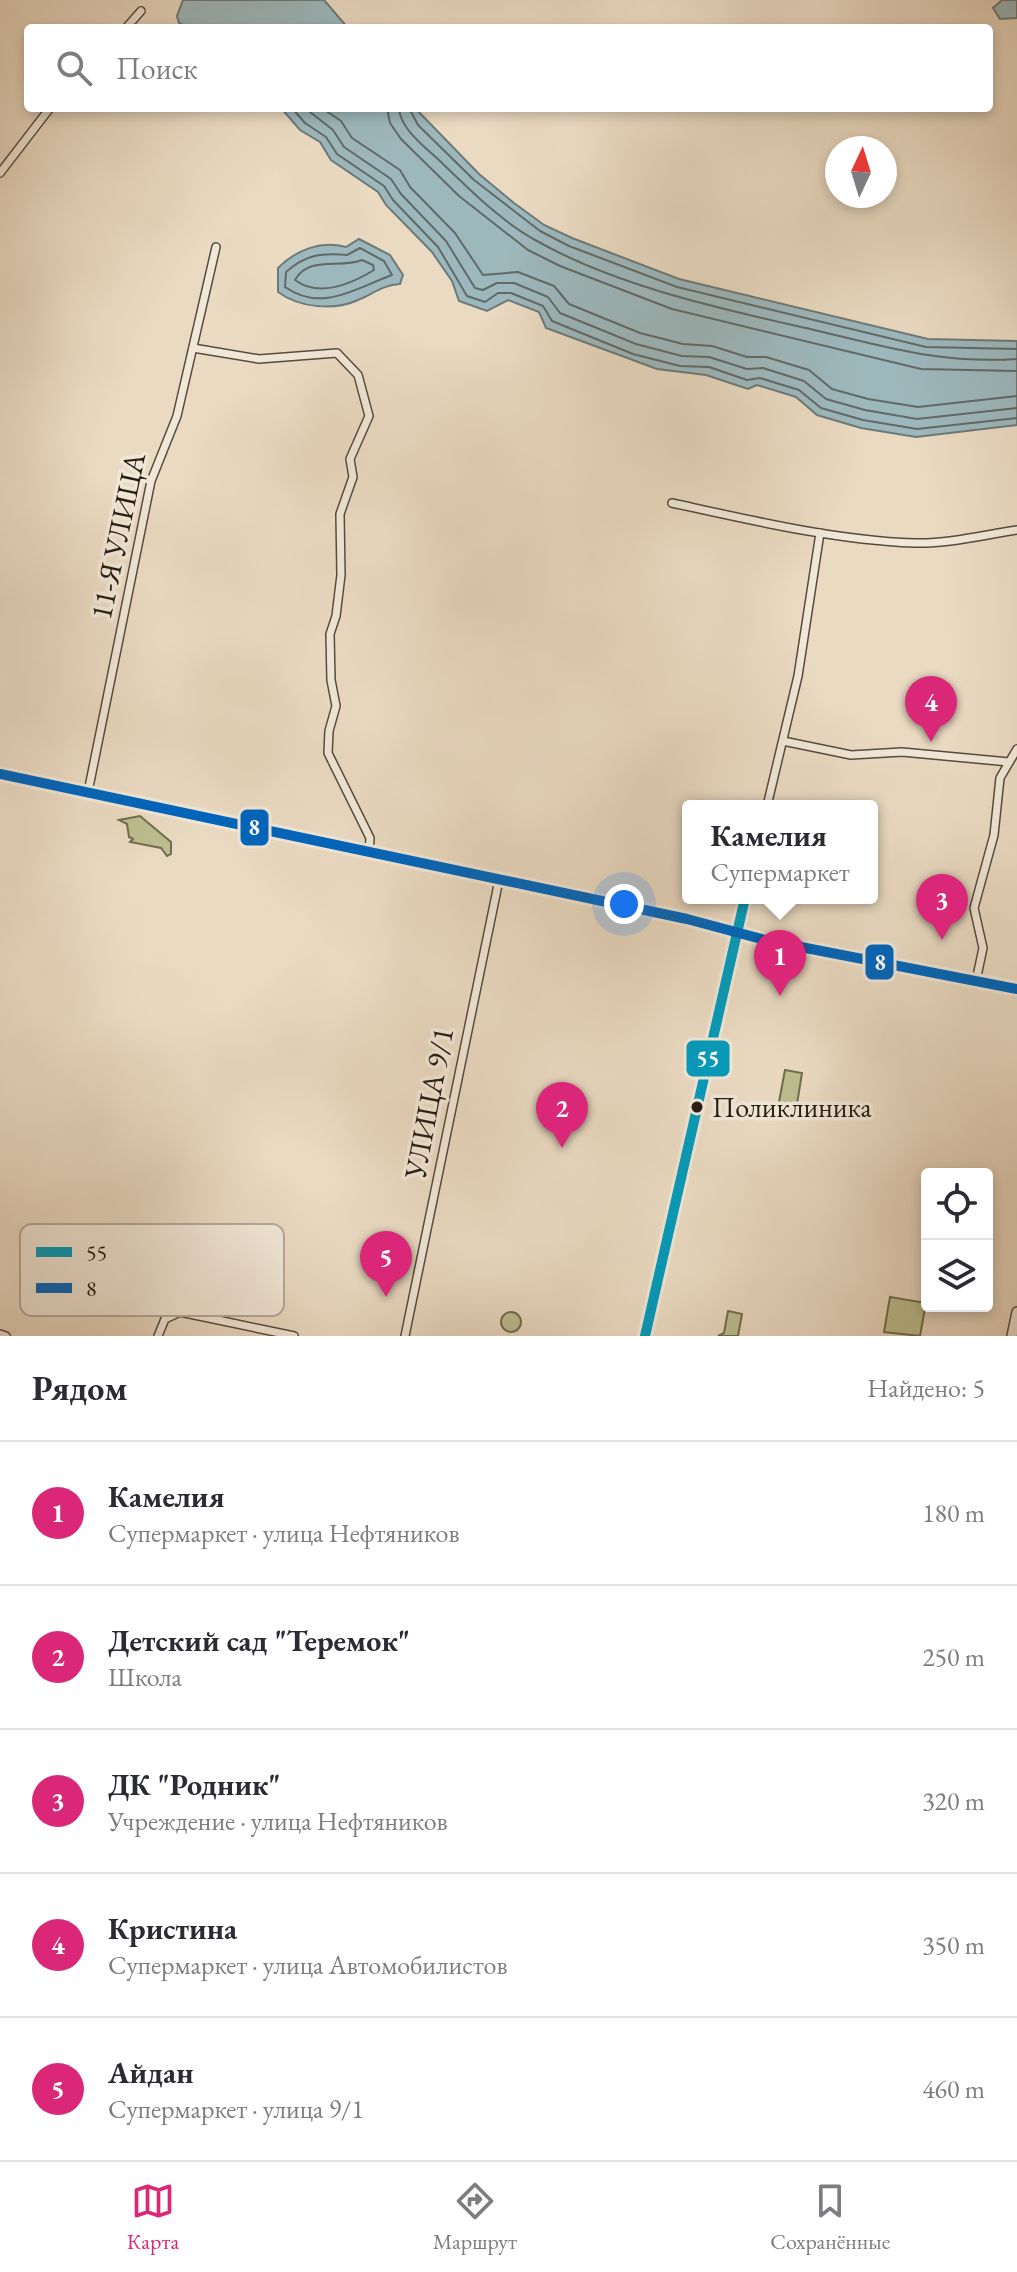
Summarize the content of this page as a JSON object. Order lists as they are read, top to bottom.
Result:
{
  "streets": {
    "street": ["11-Я УЛИЦА", "УЛИЦА 9/1"]
  },
  "places": ["Поликлиника"],
  "lines": ["transit line 8", "transit line 55"],
  "legend": ["55", "8"],
  "north": "top",
  "page": {
    "search": "Поиск",
    "pins": [
      "4",
      "3",
      "1",
      "2",
      "5"
    ],
    "popup": ["Камелия", "Супермаркет"],
    "heading": ["Рядом", "Найдено: 5"],
    "list": [
      {
        "mark": "1",
        "name": "Камелия",
        "note": "Супермаркет · улица Нефтяников",
        "value": "180 m"
      },
      {
        "mark": "2",
        "name": "Детский сад \"Теремок\"",
        "note": "Школа",
        "value": "250 m"
      },
      {
        "mark": "3",
        "name": "ДК \"Родник\"",
        "note": "Учреждение · улица Нефтяников",
        "value": "320 m"
      },
      {
        "mark": "4",
        "name": "Кристина",
        "note": "Супермаркет · улица Автомобилистов",
        "value": "350 m"
      },
      {
        "mark": "5",
        "name": "Айдан",
        "note": "Супермаркет · улица 9/1",
        "value": "460 m"
      }
    ],
    "nav": ["Карта", "Маршрут", "Сохранённые"]
  }
}
